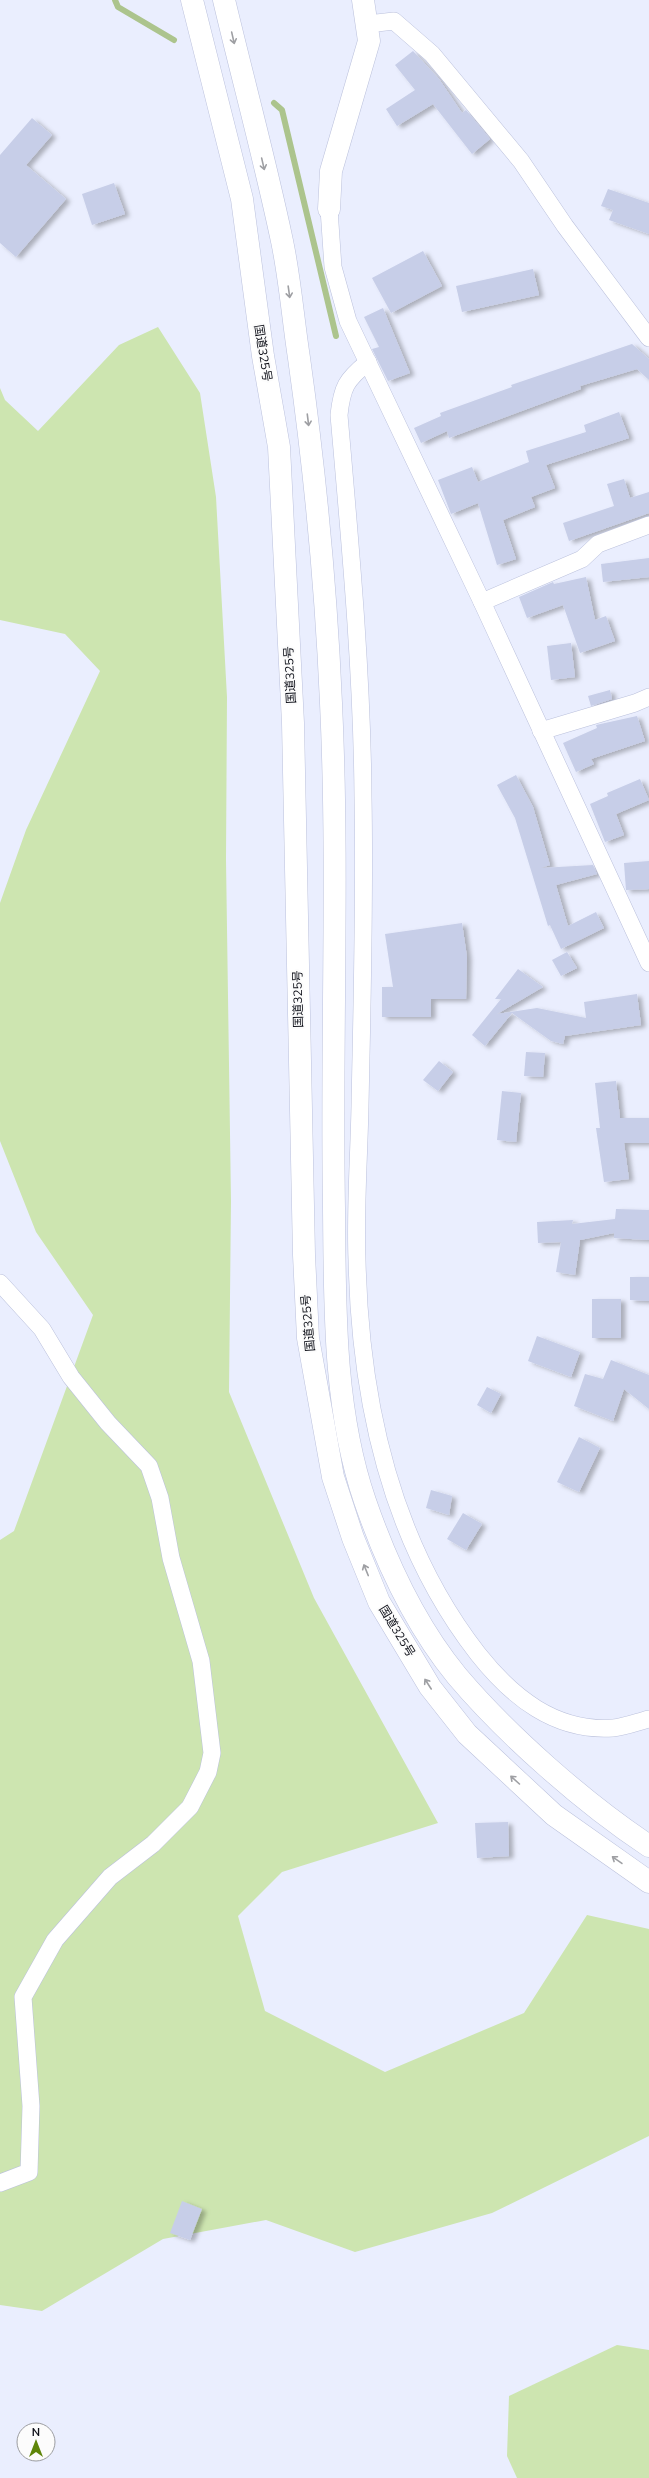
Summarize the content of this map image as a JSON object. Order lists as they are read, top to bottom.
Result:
{
  "streets": {
    "main road": ["国道325号"]
  },
  "north": "top"
}
